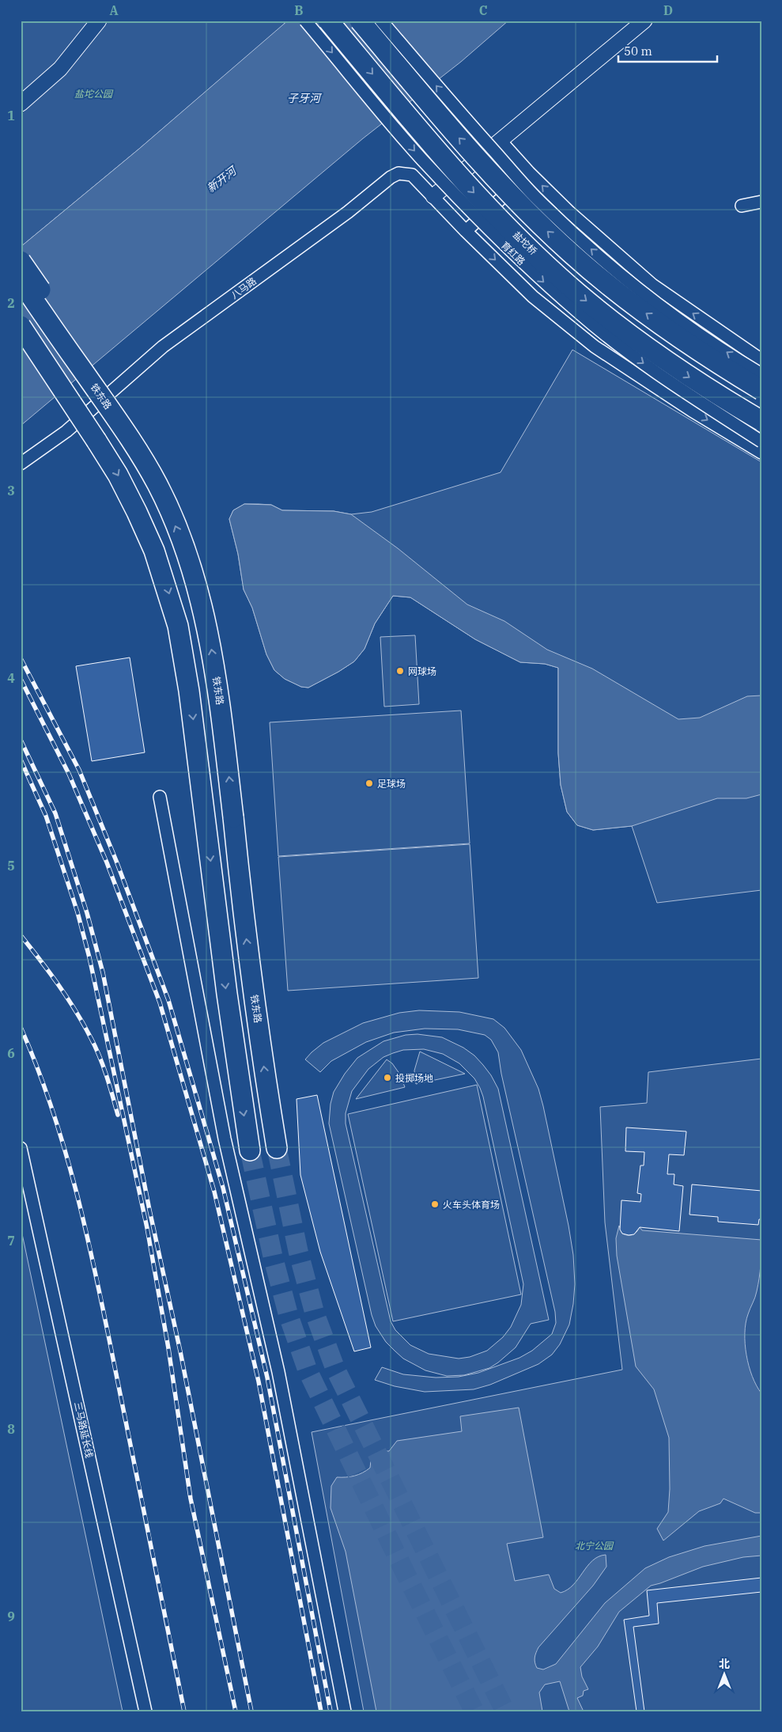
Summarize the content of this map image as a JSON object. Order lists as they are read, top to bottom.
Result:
{
  "streets": {
    "highway": ["盐坨桥", "铁东路"],
    "street": ["育红路", "八马路", "三马路延长线"]
  },
  "water": ["子牙河", "新开河"],
  "parks": ["盐坨公园", "北宁公园"],
  "places": [
    "网球场",
    "足球场",
    "投掷场地",
    "火车头体育场"
  ],
  "scale_bar": "50 m",
  "north": "top",
  "grid": {
    "columns": [
      "A",
      "B",
      "C",
      "D"
    ],
    "rows": [
      "1",
      "2",
      "3",
      "4",
      "5",
      "6",
      "7",
      "8",
      "9"
    ]
  }
}
